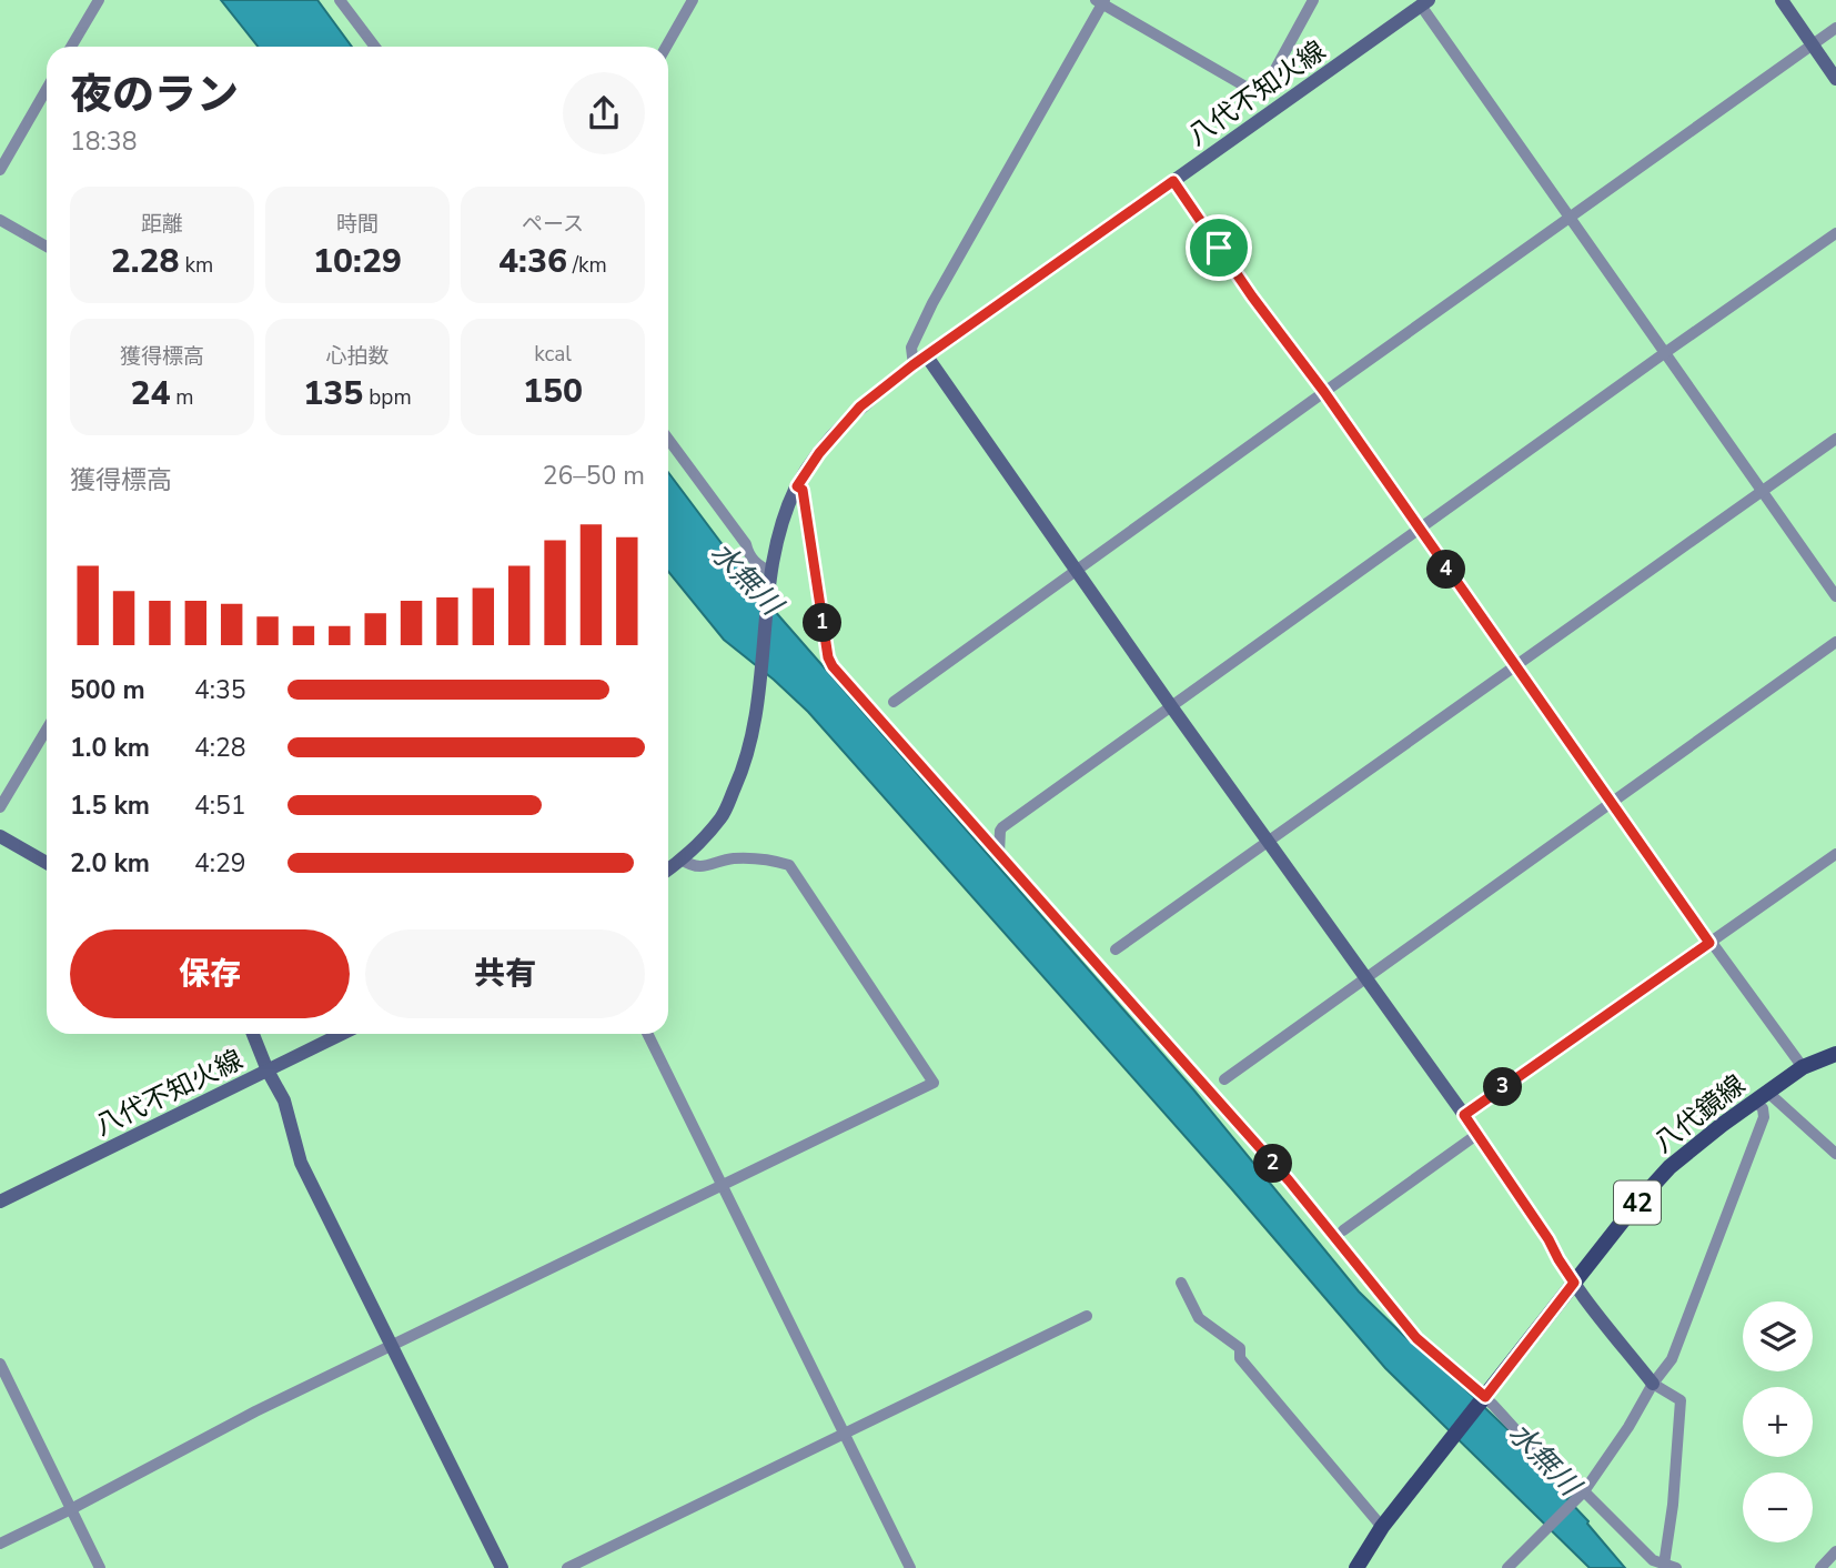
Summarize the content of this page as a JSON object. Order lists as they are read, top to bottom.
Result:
{
  "streets": {
    "main road": ["八代不知火線", "八代鏡線", "42"]
  },
  "water": ["水無川"],
  "page": {
    "heading": ["夜のラン", "18:38"],
    "stats": [
      ["距離", "2.28 km"],
      ["時間", "10:29"],
      ["ペース", "4:36 /km"],
      ["獲得標高", "24 m"],
      ["心拍数", "135 bpm"],
      ["kcal", "150"]
    ],
    "chart": ["獲得標高", "26–50 m"],
    "pins": [
      "4",
      "1",
      "3",
      "2"
    ],
    "list": [
      {
        "name": "500 m",
        "note": "4:35"
      },
      {
        "name": "1.0 km",
        "note": "4:28"
      },
      {
        "name": "1.5 km",
        "note": "4:51"
      },
      {
        "name": "2.0 km",
        "note": "4:29"
      }
    ],
    "buttons": ["保存", "共有"],
    "map_buttons": ["+", "−"]
  }
}
